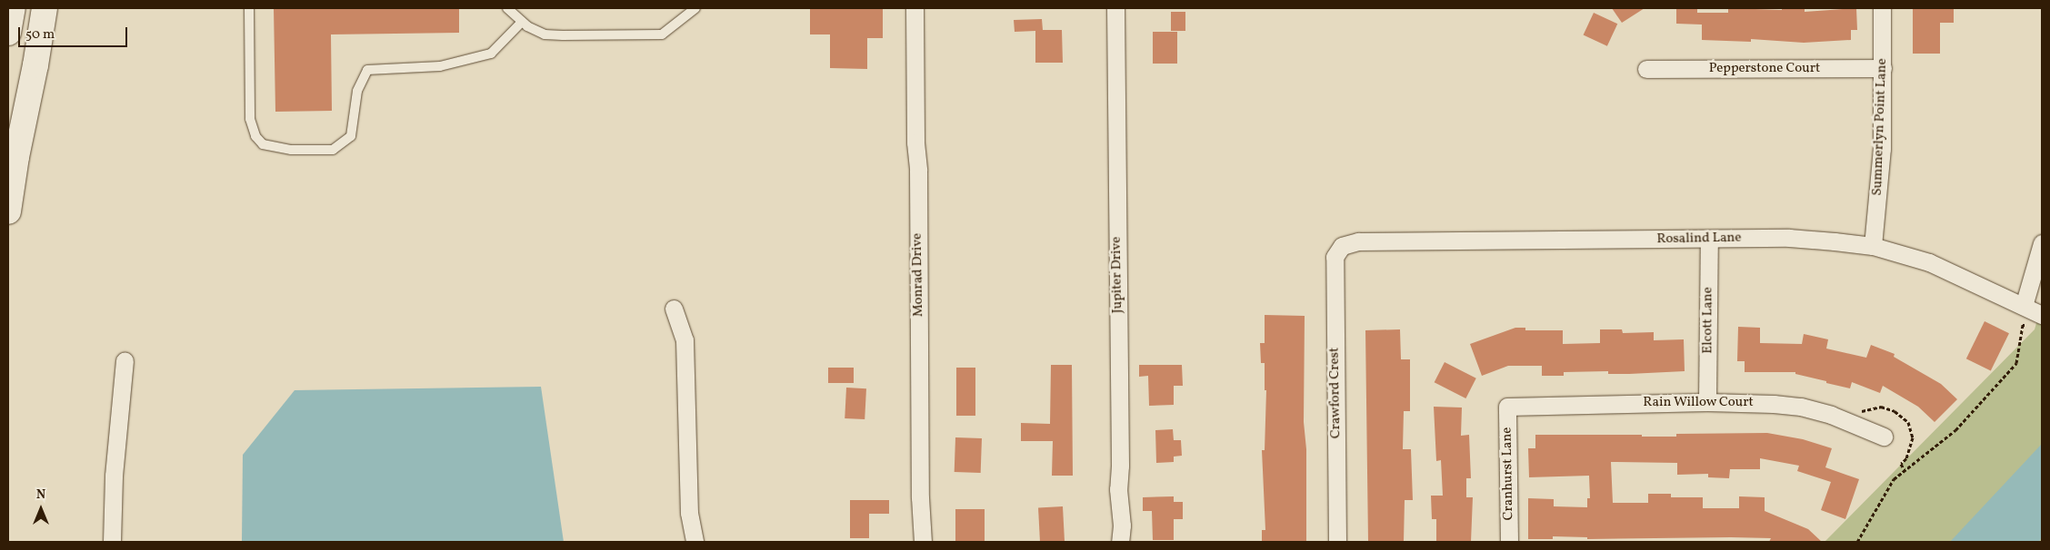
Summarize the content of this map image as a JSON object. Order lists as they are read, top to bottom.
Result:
{
  "streets": {
    "street": [
      "Pepperstone Court",
      "Summerlyn Point Lane",
      "Rosalind Lane",
      "Monrad Drive",
      "Jupiter Drive",
      "Elcott Lane",
      "Crawford Crest",
      "Rain Willow Court",
      "Cranhurst Lane"
    ]
  },
  "crossings": [
    ["Pepperstone Court", "Summerlyn Point Lane"],
    ["Summerlyn Point Lane", "Rosalind Lane"],
    ["Rosalind Lane", "Elcott Lane"],
    ["Rosalind Lane", "Crawford Crest"],
    ["Elcott Lane", "Rain Willow Court"],
    ["Rain Willow Court", "Cranhurst Lane"]
  ],
  "scale_bar": "50 m",
  "north": "top"
}
